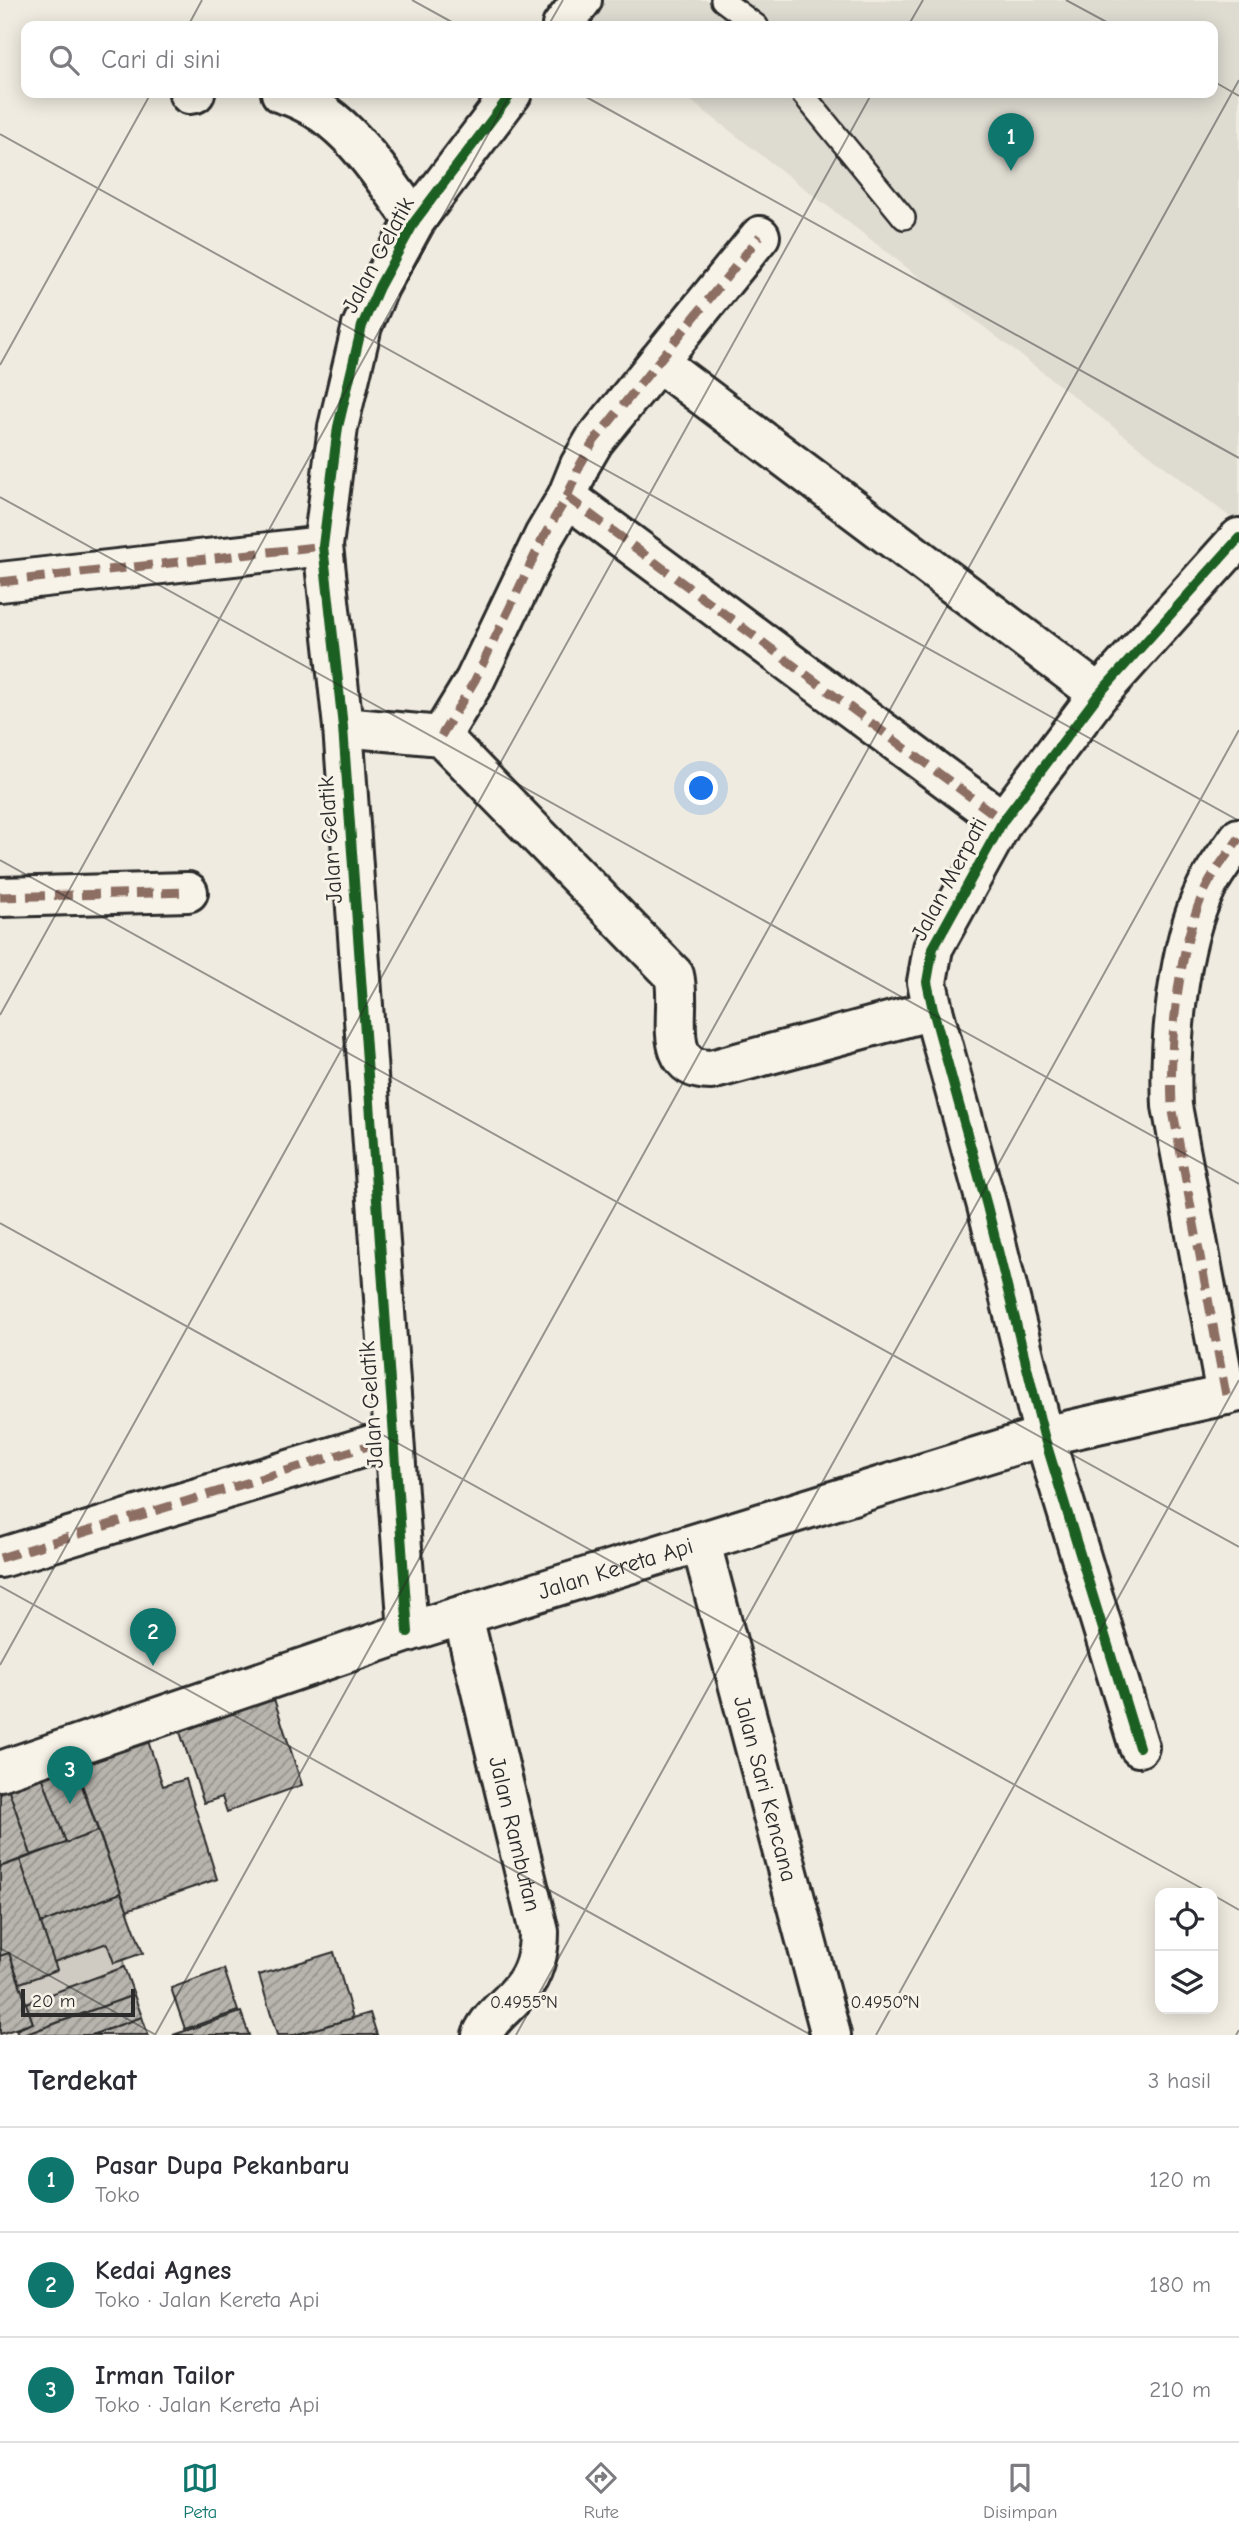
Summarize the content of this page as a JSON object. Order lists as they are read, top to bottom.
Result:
{
  "streets": {
    "street": [
      "Jalan Gelatik",
      "Jalan Merpati",
      "Jalan Kereta Api",
      "Jalan Sari Kencana",
      "Jalan Rambutan"
    ]
  },
  "crossings": [
    ["Jalan Gelatik", "Jalan Kereta Api"],
    ["Jalan Merpati", "Jalan Kereta Api"],
    ["Jalan Kereta Api", "Jalan Sari Kencana"],
    ["Jalan Kereta Api", "Jalan Rambutan"]
  ],
  "scale_bar": "20 m",
  "page": {
    "search": "Cari di sini",
    "pins": ["1", "2", "3"],
    "scale": "20 m",
    "heading": ["Terdekat", "3 hasil"],
    "list": [
      {
        "mark": "1",
        "name": "Pasar Dupa Pekanbaru",
        "note": "Toko",
        "value": "120 m"
      },
      {
        "mark": "2",
        "name": "Kedai Agnes",
        "note": "Toko · Jalan Kereta Api",
        "value": "180 m"
      },
      {
        "mark": "3",
        "name": "Irman Tailor",
        "note": "Toko · Jalan Kereta Api",
        "value": "210 m"
      }
    ],
    "nav": ["Peta", "Rute", "Disimpan"]
  },
  "coordinates": ["0.4955°N", "0.4950°N"]
}
